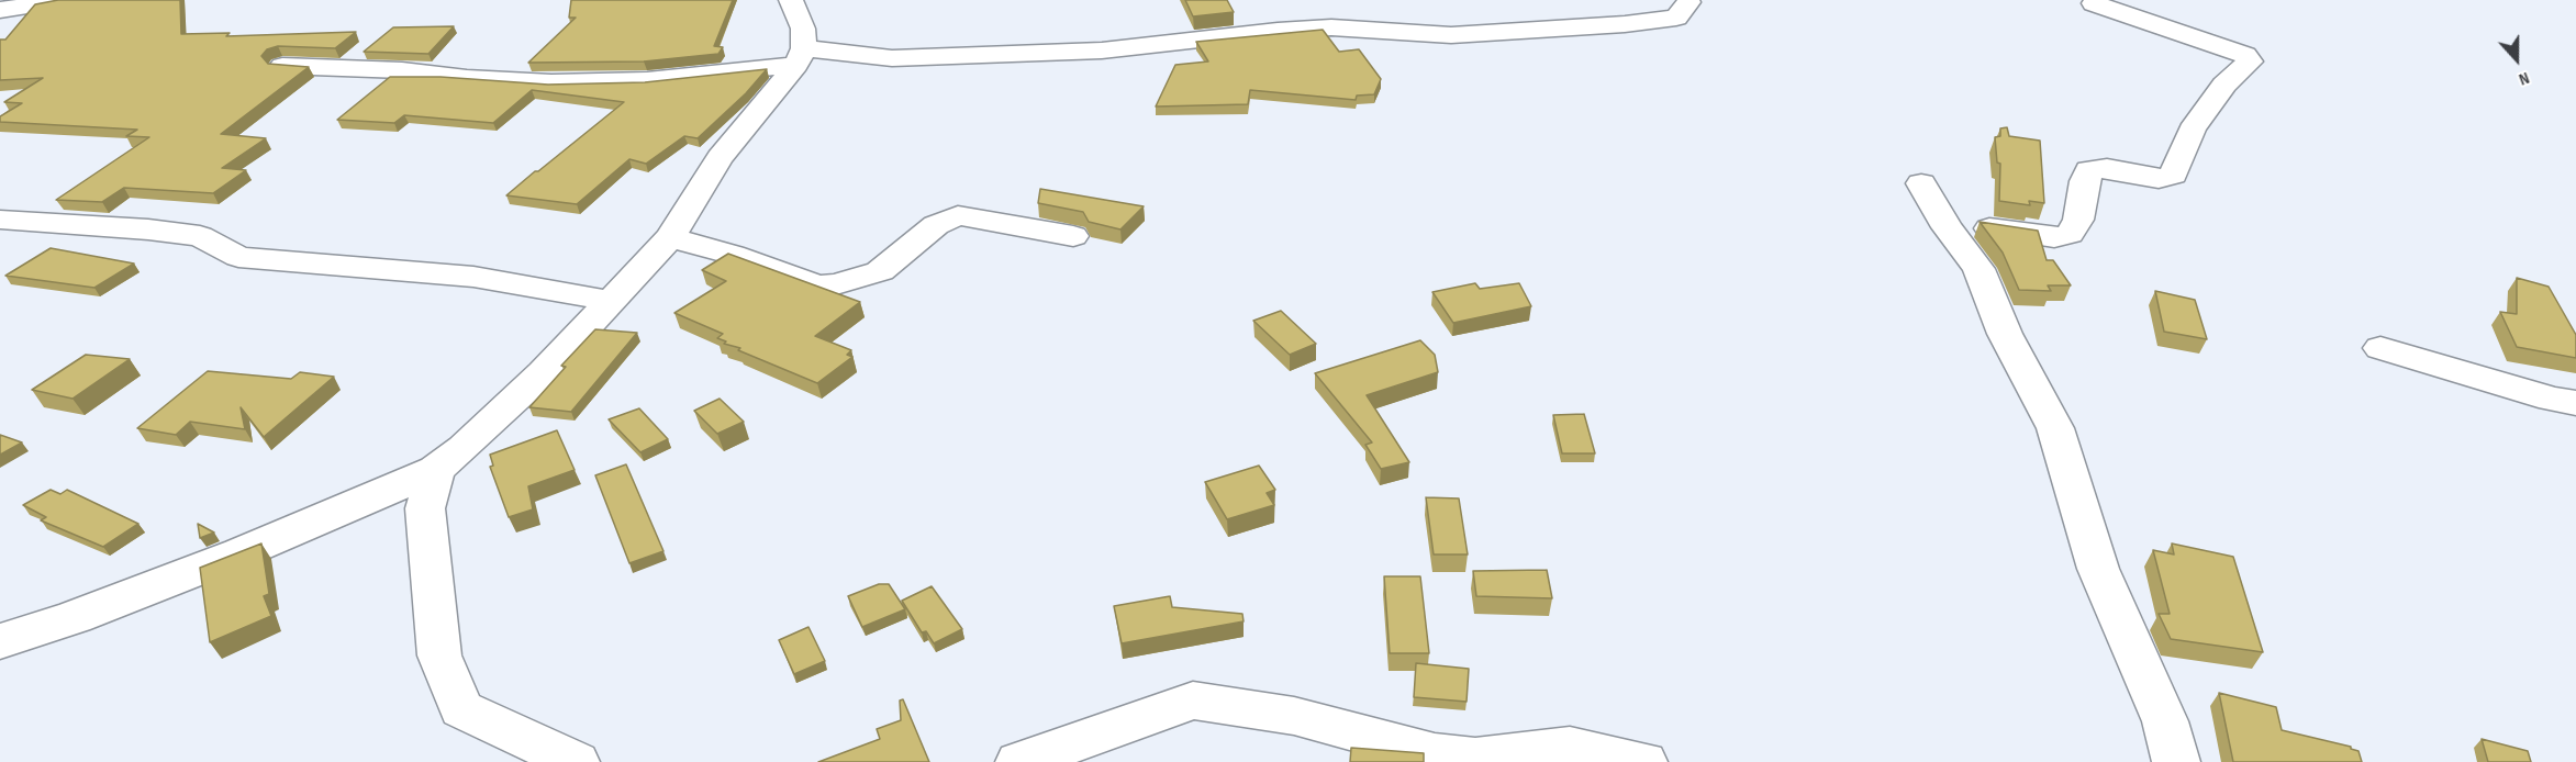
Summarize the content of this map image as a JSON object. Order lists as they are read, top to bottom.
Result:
{
  "north": "bottom"
}
